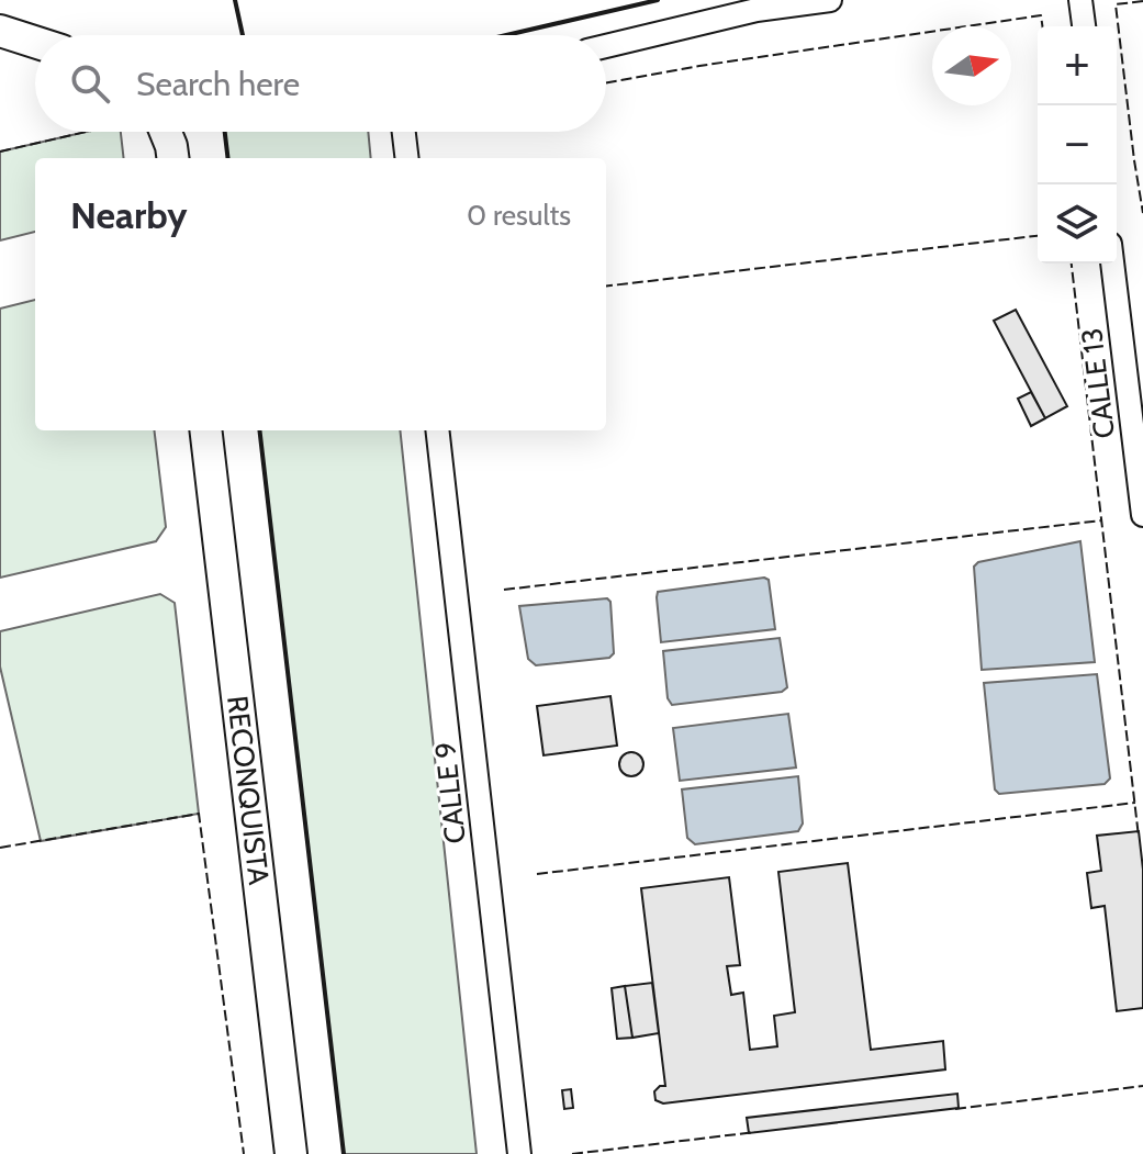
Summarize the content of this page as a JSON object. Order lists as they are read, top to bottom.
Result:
{
  "streets": {
    "street": ["CALLE 13", "RECONQUISTA", "CALLE 9"]
  },
  "north": "right",
  "page": {
    "map_buttons": ["+", "−"],
    "search": "Search here",
    "heading": ["Nearby", "0 results"]
  }
}
